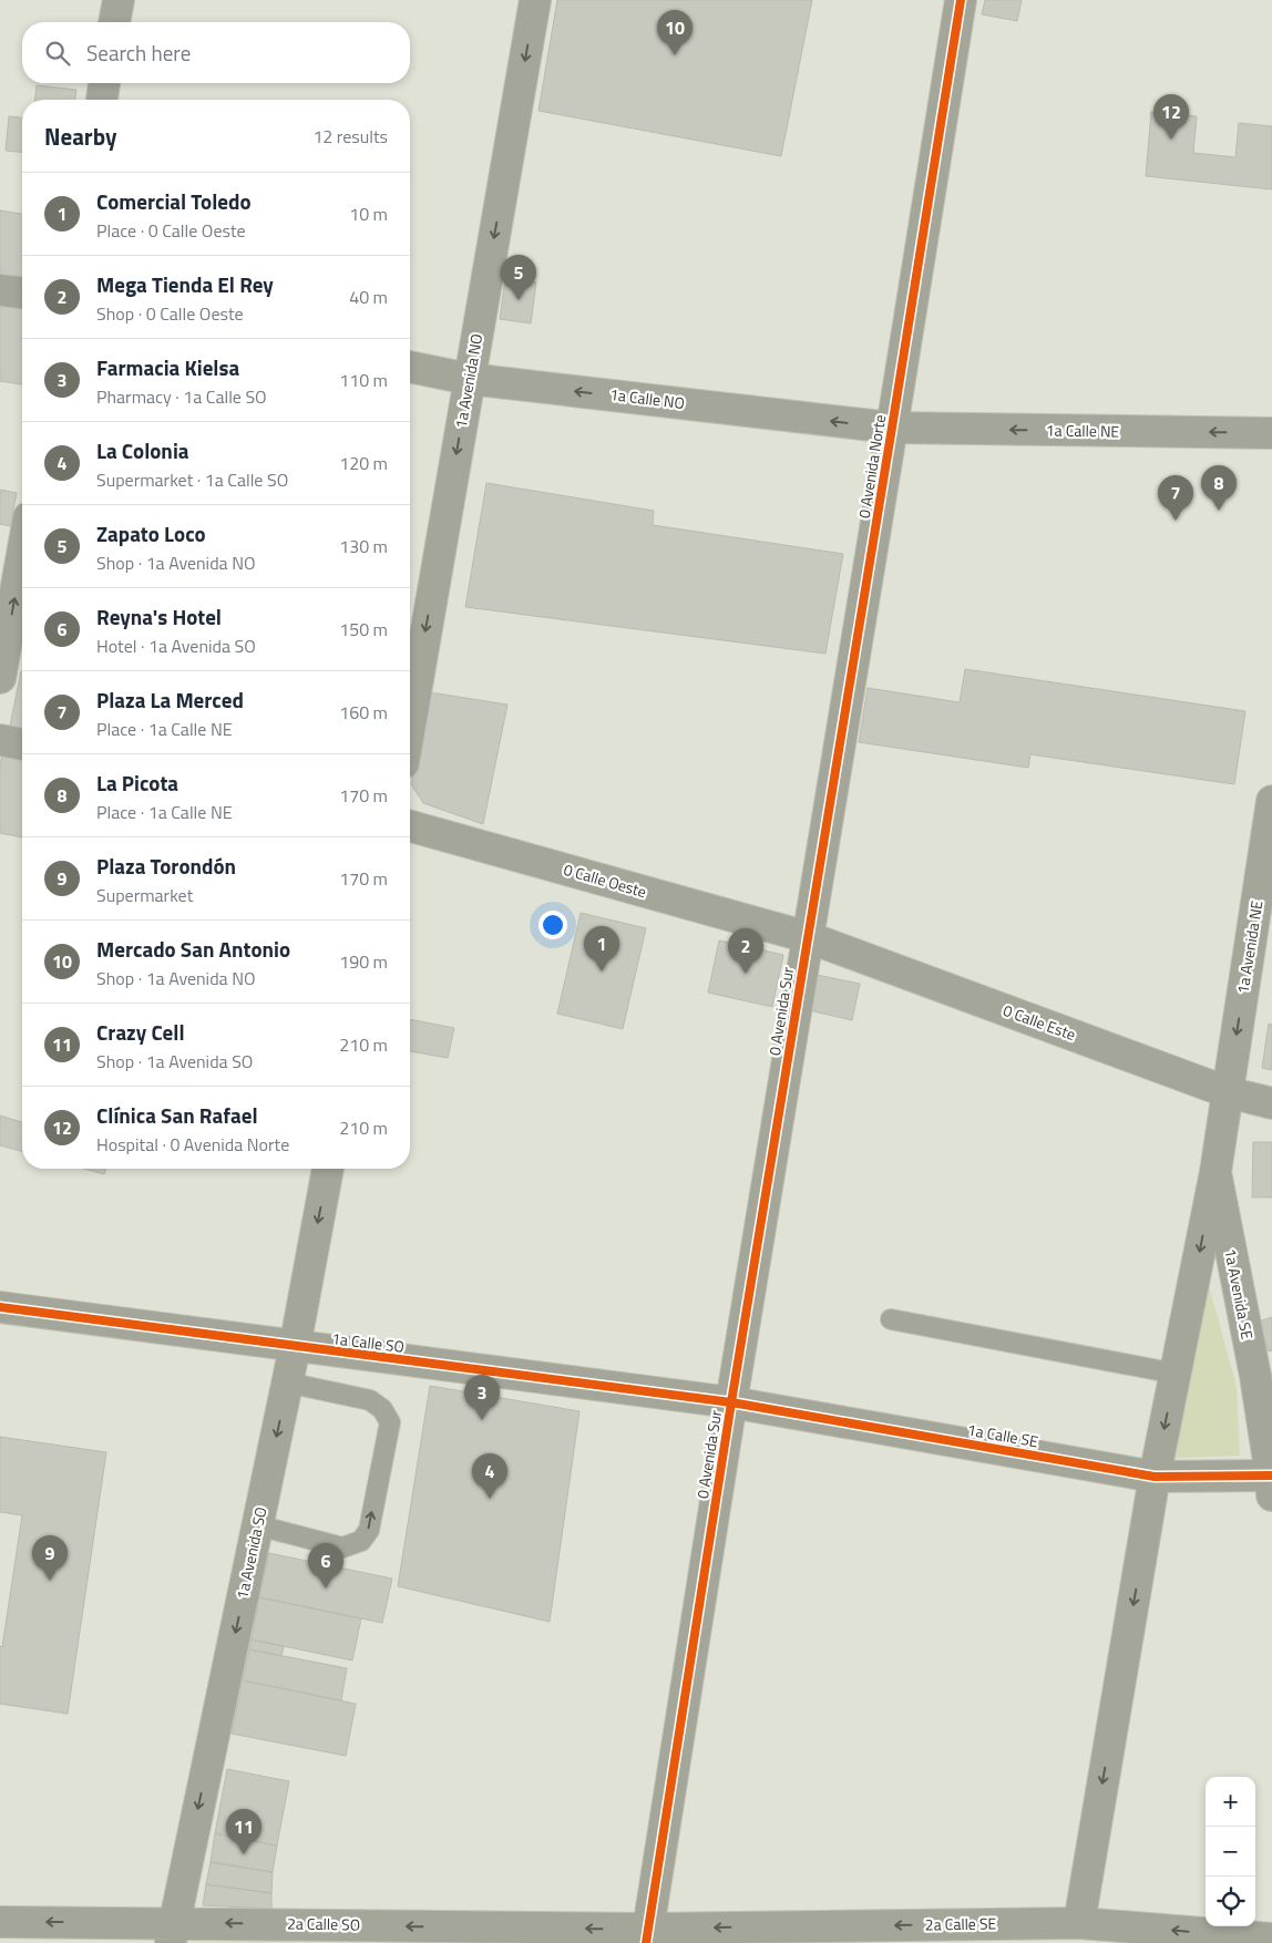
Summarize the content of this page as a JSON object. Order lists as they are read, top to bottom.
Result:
{
  "streets": {
    "street": [
      "1a Avenida NO",
      "1a Calle NO",
      "1a Calle NE",
      "0 Avenida Norte",
      "0 Calle Oeste",
      "1a Avenida NE",
      "0 Avenida Sur",
      "0 Calle Este",
      "1a Avenida SE",
      "1a Calle SO",
      "1a Calle SE",
      "1a Avenida SO",
      "2a Calle SO",
      "2a Calle SE"
    ]
  },
  "crossings": [
    ["1a Avenida NO", "1a Calle NO"],
    ["1a Calle NO", "1a Calle NE"],
    ["1a Calle NO", "0 Avenida Norte"],
    ["1a Calle NE", "0 Avenida Norte"],
    ["0 Avenida Norte", "0 Calle Oeste"],
    ["0 Avenida Norte", "0 Avenida Sur"],
    ["0 Avenida Norte", "0 Calle Este"],
    ["0 Calle Oeste", "0 Avenida Sur"],
    ["0 Calle Oeste", "0 Calle Este"],
    ["1a Avenida NE", "0 Calle Este"],
    ["1a Avenida NE", "1a Avenida SE"],
    ["0 Avenida Sur", "0 Calle Este"],
    ["0 Avenida Sur", "1a Calle SO"],
    ["0 Avenida Sur", "1a Calle SE"],
    ["0 Avenida Sur", "2a Calle SO"],
    ["0 Avenida Sur", "2a Calle SE"],
    ["0 Calle Este", "1a Avenida SE"],
    ["1a Avenida SE", "1a Calle SE"],
    ["1a Calle SO", "1a Calle SE"],
    ["1a Calle SO", "1a Avenida SO"],
    ["1a Avenida SO", "2a Calle SO"],
    ["2a Calle SO", "2a Calle SE"]
  ],
  "one_way": [
    "1a Avenida NO",
    "1a Calle NO",
    "1a Calle NE",
    "1a Avenida NE",
    "1a Avenida SO",
    "2a Calle SO",
    "2a Calle SE"
  ],
  "page": {
    "pins": [
      "10",
      "12",
      "5",
      "8",
      "7",
      "1",
      "2",
      "3",
      "4",
      "9",
      "6",
      "11"
    ],
    "search": "Search here",
    "heading": ["Nearby", "12 results"],
    "list": [
      {
        "mark": "1",
        "name": "Comercial Toledo",
        "note": "Place · 0 Calle Oeste",
        "value": "10 m"
      },
      {
        "mark": "2",
        "name": "Mega Tienda El Rey",
        "note": "Shop · 0 Calle Oeste",
        "value": "40 m"
      },
      {
        "mark": "3",
        "name": "Farmacia Kielsa",
        "note": "Pharmacy · 1a Calle SO",
        "value": "110 m"
      },
      {
        "mark": "4",
        "name": "La Colonia",
        "note": "Supermarket · 1a Calle SO",
        "value": "120 m"
      },
      {
        "mark": "5",
        "name": "Zapato Loco",
        "note": "Shop · 1a Avenida NO",
        "value": "130 m"
      },
      {
        "mark": "6",
        "name": "Reyna's Hotel",
        "note": "Hotel · 1a Avenida SO",
        "value": "150 m"
      },
      {
        "mark": "7",
        "name": "Plaza La Merced",
        "note": "Place · 1a Calle NE",
        "value": "160 m"
      },
      {
        "mark": "8",
        "name": "La Picota",
        "note": "Place · 1a Calle NE",
        "value": "170 m"
      },
      {
        "mark": "9",
        "name": "Plaza Torondón",
        "note": "Supermarket",
        "value": "170 m"
      },
      {
        "mark": "10",
        "name": "Mercado San Antonio",
        "note": "Shop · 1a Avenida NO",
        "value": "190 m"
      },
      {
        "mark": "11",
        "name": "Crazy Cell",
        "note": "Shop · 1a Avenida SO",
        "value": "210 m"
      },
      {
        "mark": "12",
        "name": "Clínica San Rafael",
        "note": "Hospital · 0 Avenida Norte",
        "value": "210 m"
      }
    ],
    "map_buttons": ["+", "−"]
  }
}
